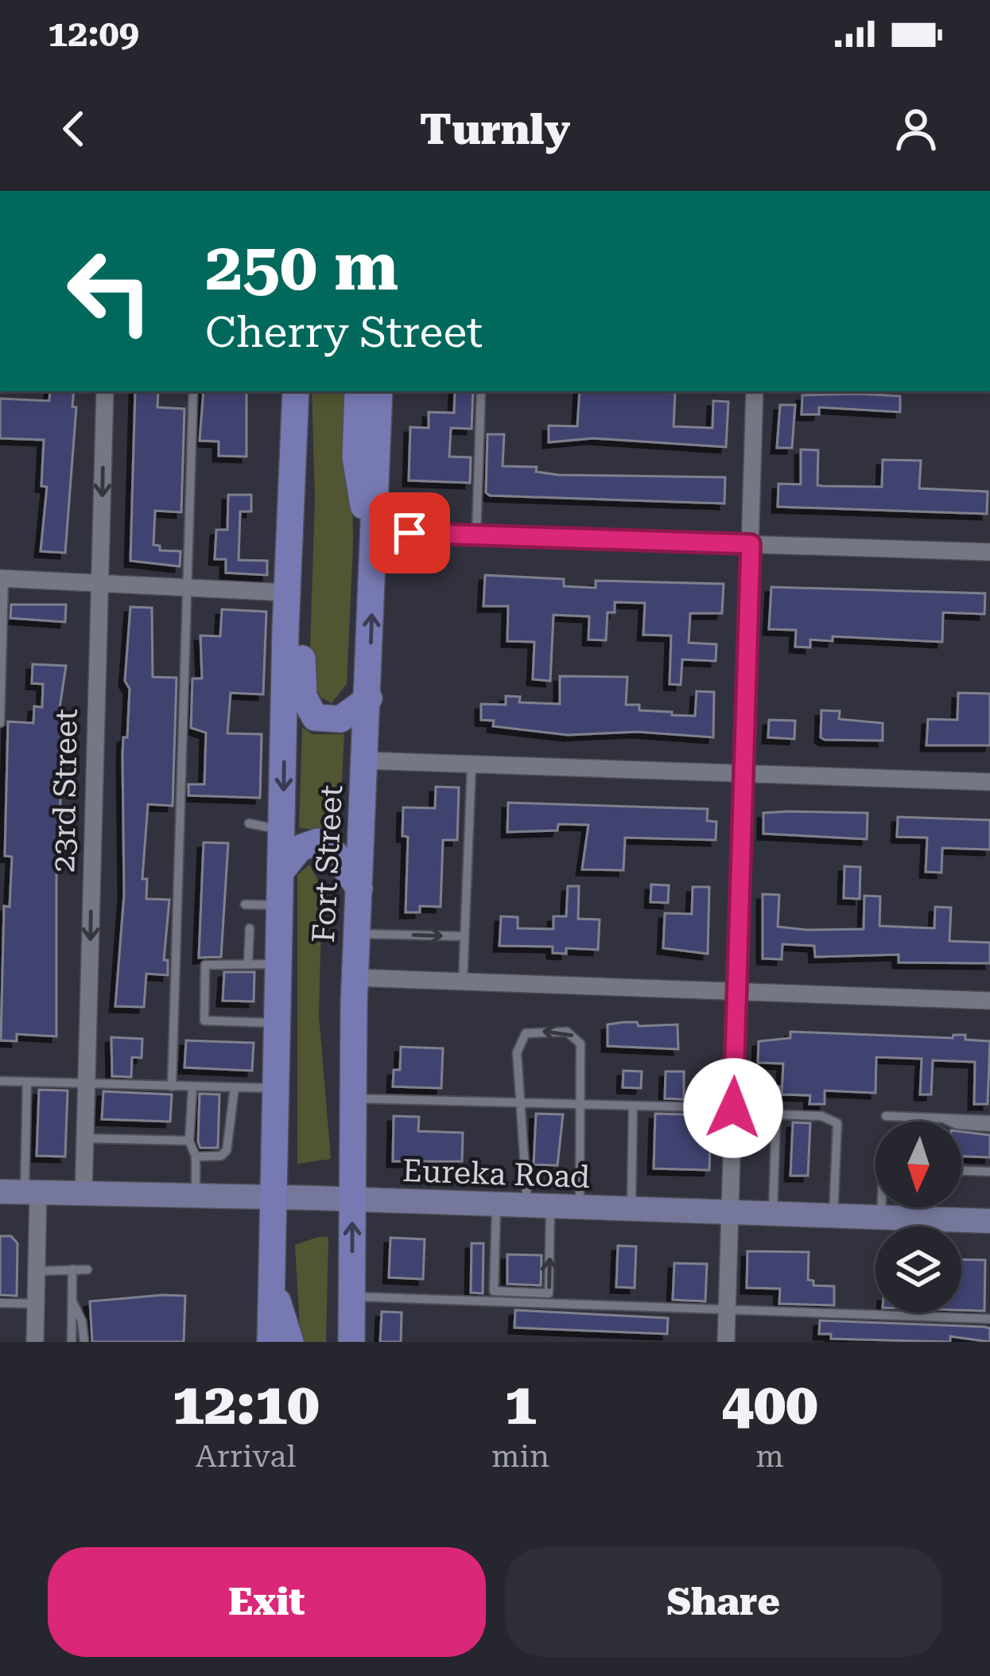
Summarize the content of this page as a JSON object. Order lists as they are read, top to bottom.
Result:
{
  "streets": {
    "main road": ["Fort Street", "Eureka Road"],
    "street": ["23rd Street"]
  },
  "crossings": [
    ["23rd Street", "Eureka Road"],
    ["Fort Street", "Eureka Road"]
  ],
  "one_way": ["23rd Street"],
  "north": "bottom",
  "page": {
    "status": "12:09",
    "header": "Turnly",
    "turn": ["250 m", "Cherry Street"],
    "eta": [
      "12:10",
      "Arrival",
      "1",
      "min",
      "400",
      "m"
    ],
    "buttons": ["Exit", "Share"]
  }
}
